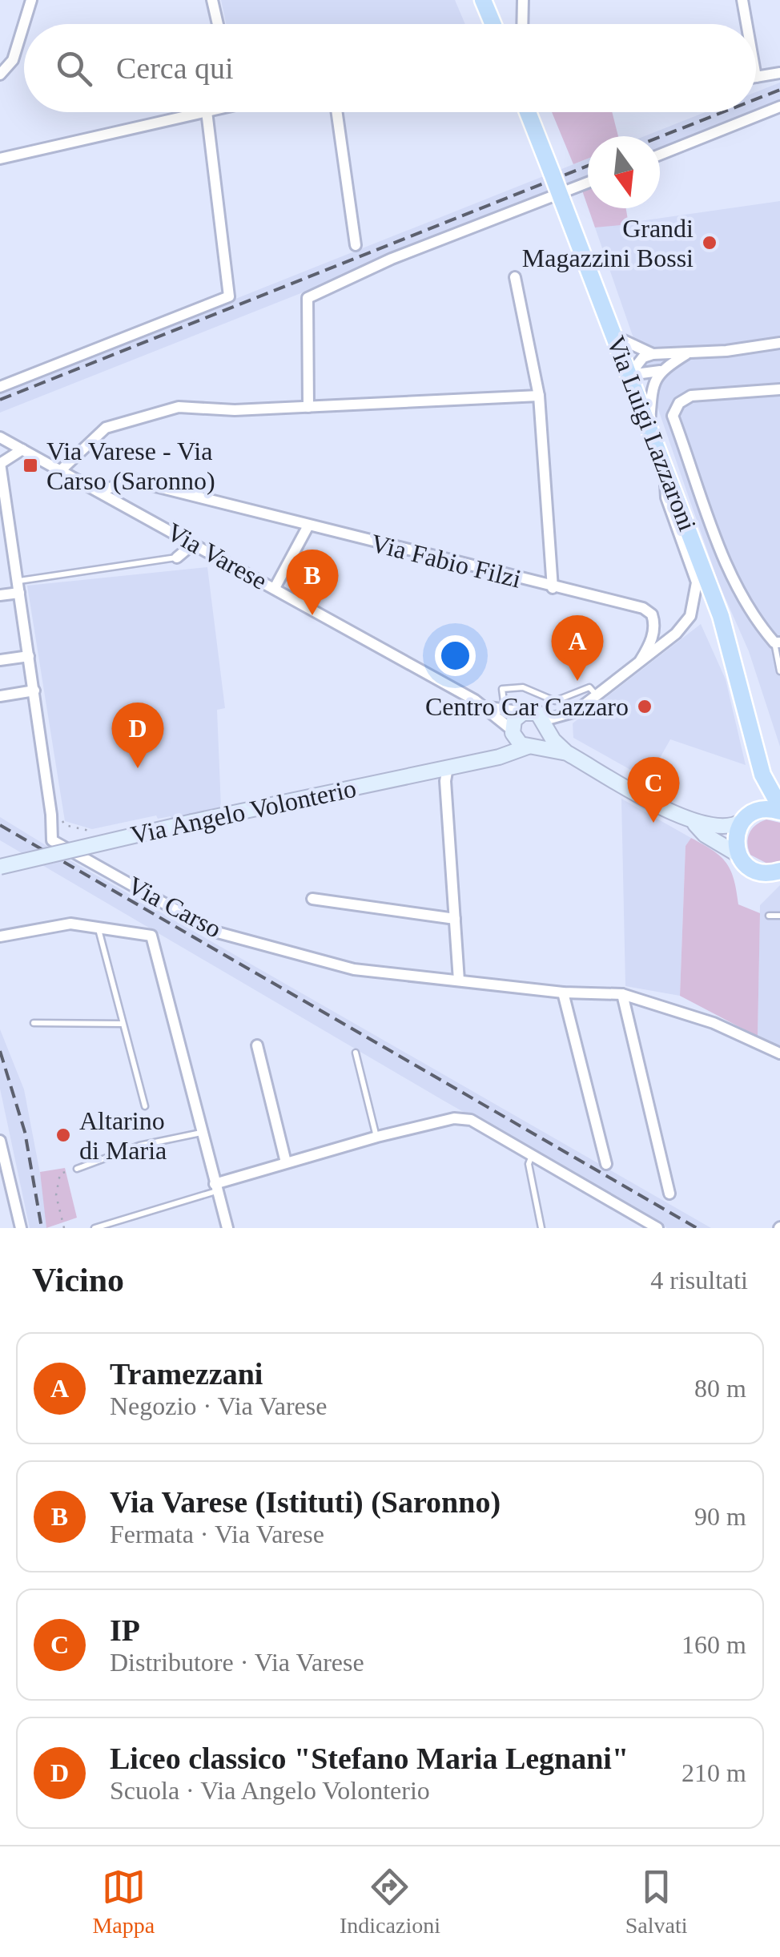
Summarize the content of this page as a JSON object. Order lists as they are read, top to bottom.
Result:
{
  "streets": {
    "main road": ["Via Luigi Lazzaroni"],
    "street": [
      "Via Varese",
      "Via Fabio Filzi",
      "Via Angelo Volonterio",
      "Via Carso"
    ]
  },
  "crossings": [
    ["Via Varese", "Via Fabio Filzi"],
    ["Via Varese", "Via Angelo Volonterio"],
    ["Via Varese", "Via Carso"]
  ],
  "places": {
    "other": ["Grandi Magazzini Bossi", "Centro Car Cazzaro", "Altarino di Maria"],
    "transit": ["Via Varese - Via Carso (Saronno)"]
  },
  "north": "bottom",
  "page": {
    "search": "Cerca qui",
    "pins": [
      "B",
      "A",
      "D",
      "C"
    ],
    "heading": ["Vicino", "4 risultati"],
    "list": [
      {
        "mark": "A",
        "name": "Tramezzani",
        "note": "Negozio · Via Varese",
        "value": "80 m"
      },
      {
        "mark": "B",
        "name": "Via Varese (Istituti) (Saronno)",
        "note": "Fermata · Via Varese",
        "value": "90 m"
      },
      {
        "mark": "C",
        "name": "IP",
        "note": "Distributore · Via Varese",
        "value": "160 m"
      },
      {
        "mark": "D",
        "name": "Liceo classico \"Stefano Maria Legnani\"",
        "note": "Scuola · Via Angelo Volonterio",
        "value": "210 m"
      }
    ],
    "nav": ["Mappa", "Indicazioni", "Salvati"]
  }
}
